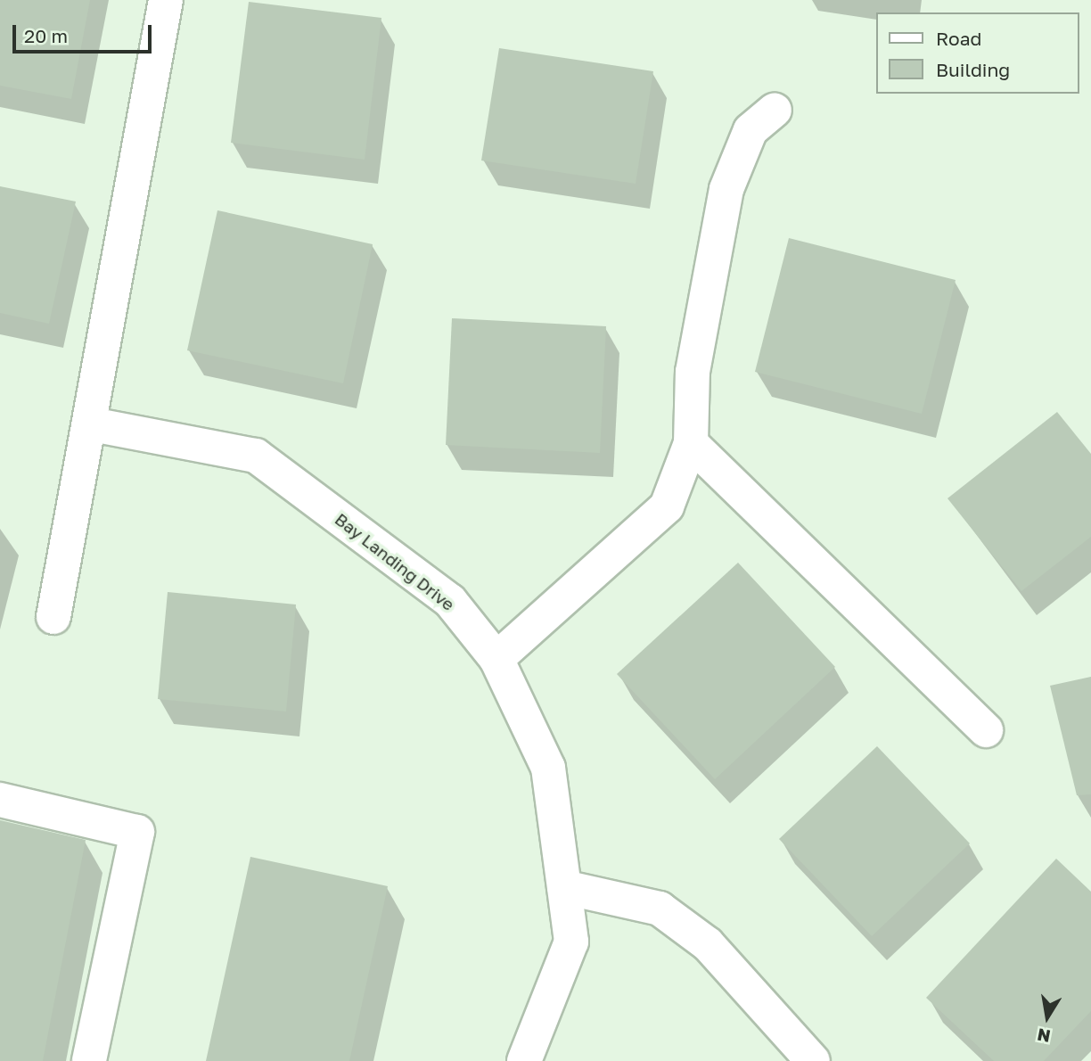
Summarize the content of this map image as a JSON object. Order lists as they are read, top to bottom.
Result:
{
  "streets": {
    "street": ["Bay Landing Drive"]
  },
  "legend": ["Road", "Building"],
  "scale_bar": "20 m",
  "north": "bottom"
}
